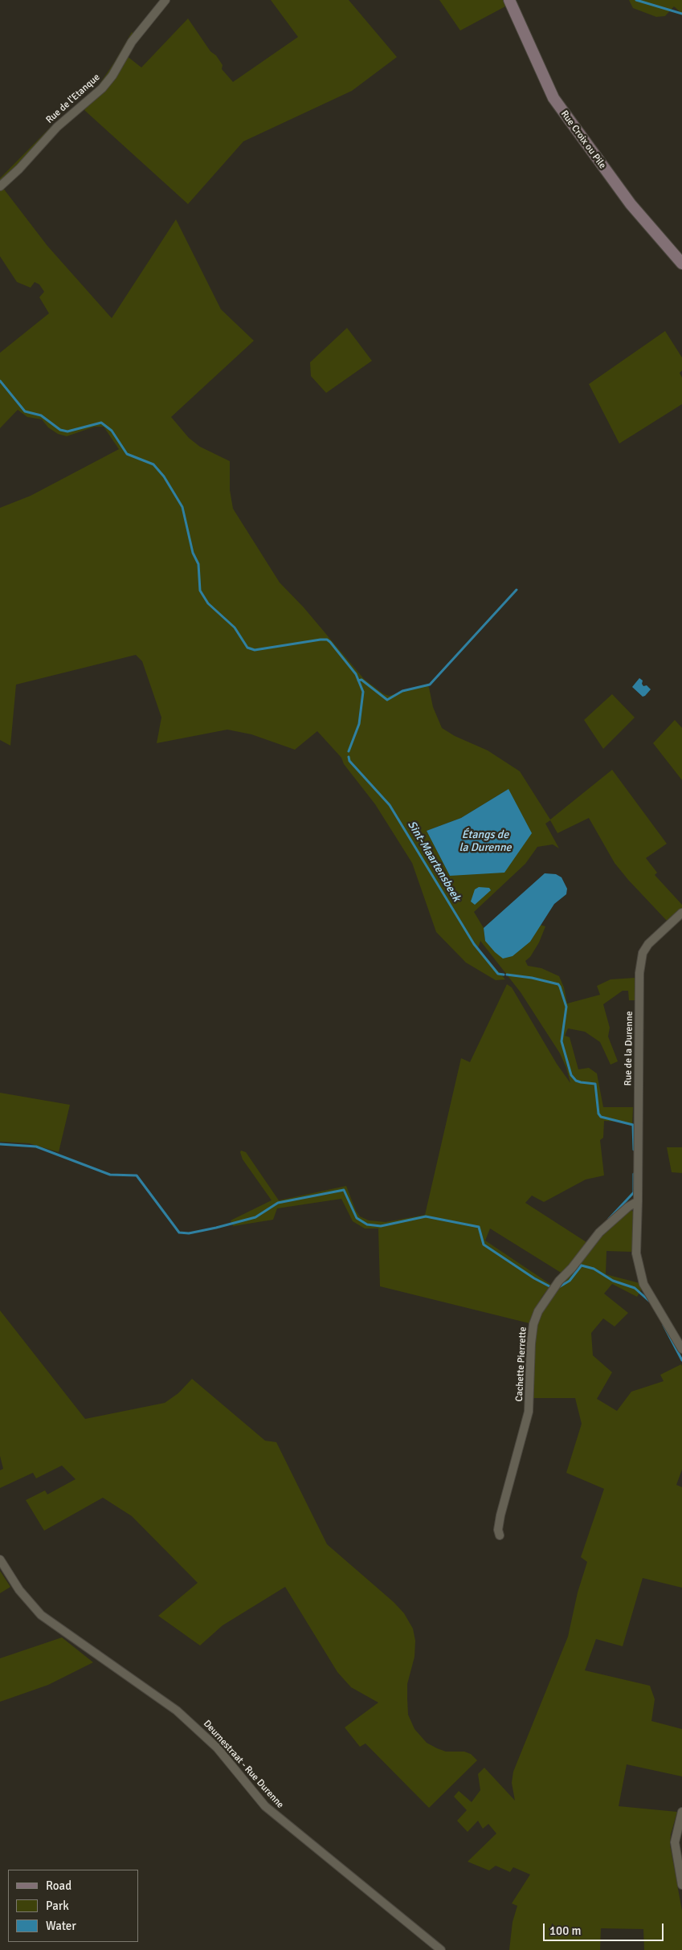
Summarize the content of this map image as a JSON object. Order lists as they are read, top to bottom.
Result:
{
  "streets": {
    "street": [
      "Rue de l'Etanque",
      "Rue Croix ou Pile",
      "Rue de la Durenne",
      "Cachette Pierrette",
      "Deurnestraat - Rue Durenne"
    ]
  },
  "crossings": [
    ["Rue de la Durenne", "Cachette Pierrette"]
  ],
  "water": ["Étangs de la Durenne", "Sint-Maartensbeek"],
  "legend": ["Road", "Park", "Water"],
  "scale_bar": "100 m"
}
